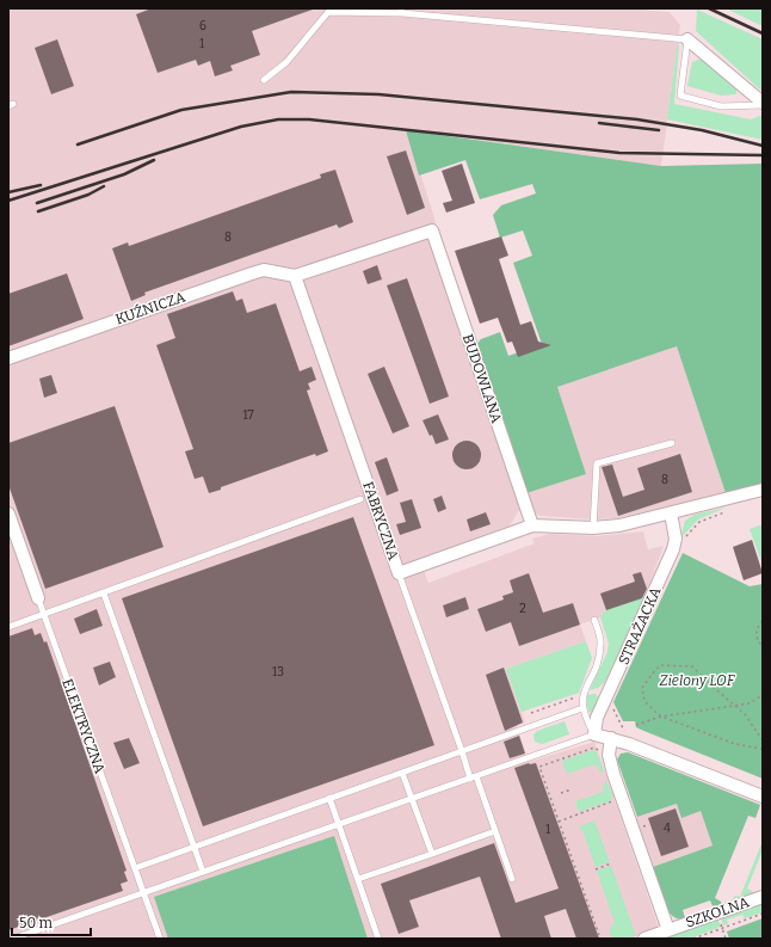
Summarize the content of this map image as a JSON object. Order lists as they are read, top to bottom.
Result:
{
  "streets": {
    "street": [
      "KUŹNICZA",
      "BUDOWLANA",
      "FABRYCZNA",
      "STRAŻACKA",
      "ELEKTRYCZNA",
      "SZKOLNA"
    ]
  },
  "crossings": [
    ["KUŹNICZA", "BUDOWLANA"],
    ["KUŹNICZA", "FABRYCZNA"],
    ["BUDOWLANA", "FABRYCZNA"],
    ["FABRYCZNA", "STRAŻACKA"]
  ],
  "parks": ["Zielony LOF"],
  "house_numbers": [
    "6",
    "1",
    "8",
    "17",
    "8",
    "2",
    "13",
    "4",
    "1"
  ],
  "scale_bar": "50 m"
}
